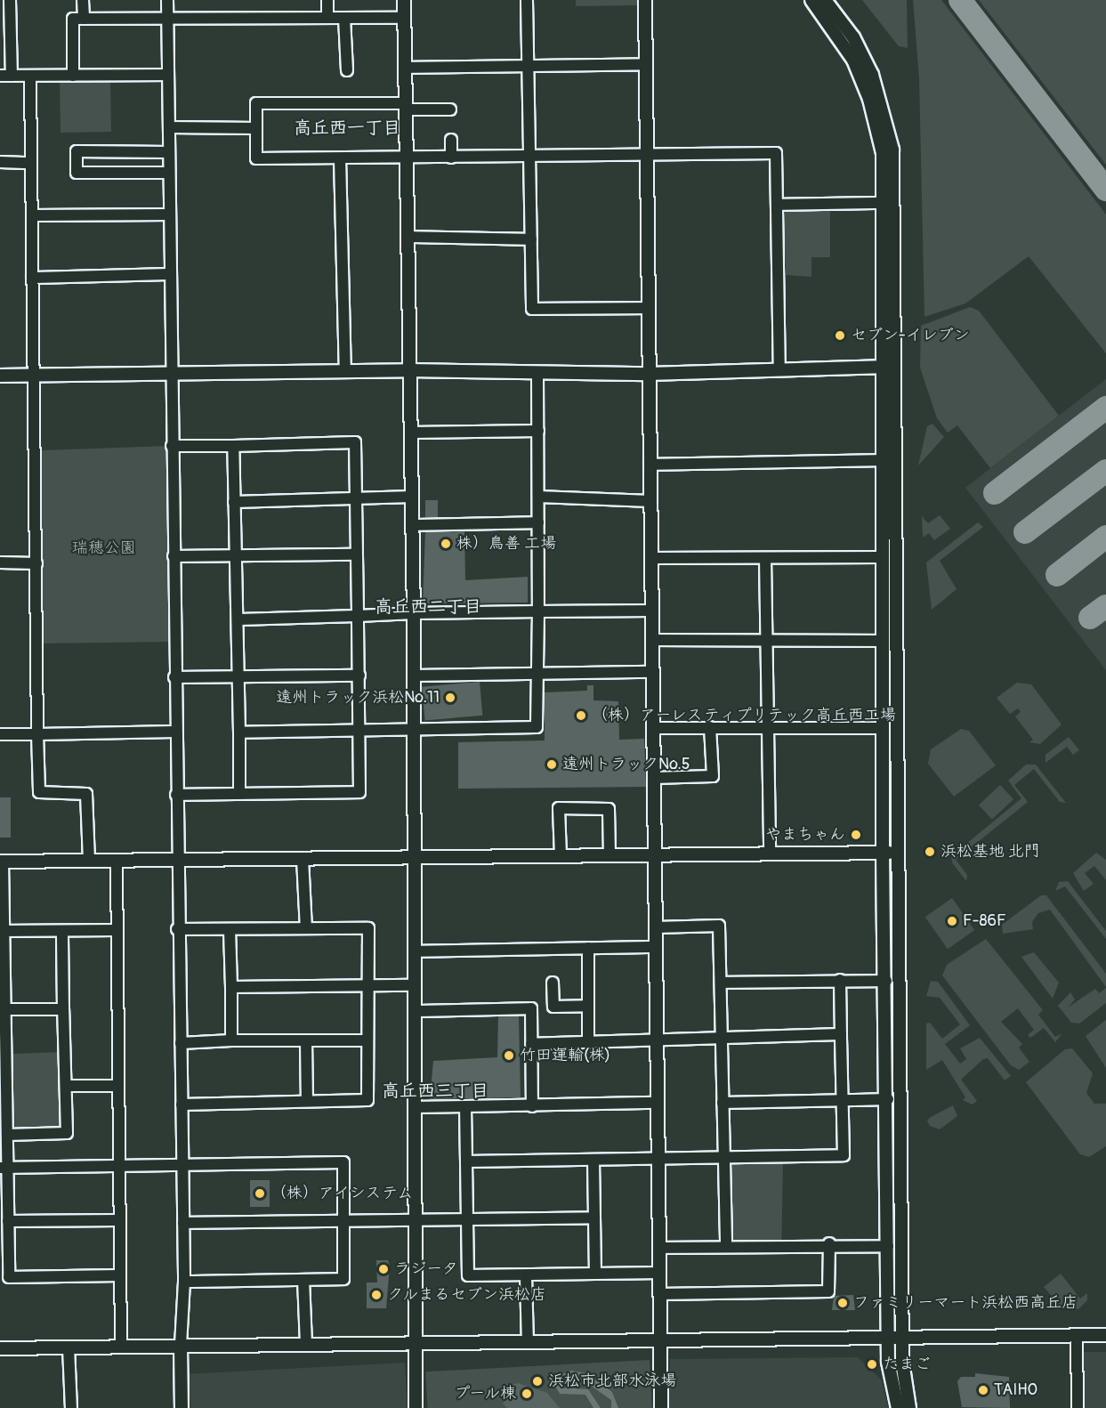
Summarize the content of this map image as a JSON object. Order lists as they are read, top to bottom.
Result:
{
  "districts": ["高丘西一丁目", "高丘西二丁目", "高丘西三丁目"],
  "parks": ["瑞穂公園"],
  "places": [
    "セブン-イレブン",
    "株）鳥善 工場",
    "遠州トラック浜松No.11",
    "（株）アーレスティプリテック高丘西工場",
    "遠州トラックNo.5",
    "やまちゃん",
    "浜松基地 北門",
    "F-86F",
    "竹田運輸(株)",
    "（株）アイシステム",
    "ラジータ",
    "クルまるセブン浜松店",
    "ファミリーマート浜松西高丘店",
    "たまご",
    "浜松市北部水泳場",
    "TAIHO",
    "プール棟"
  ]
}
